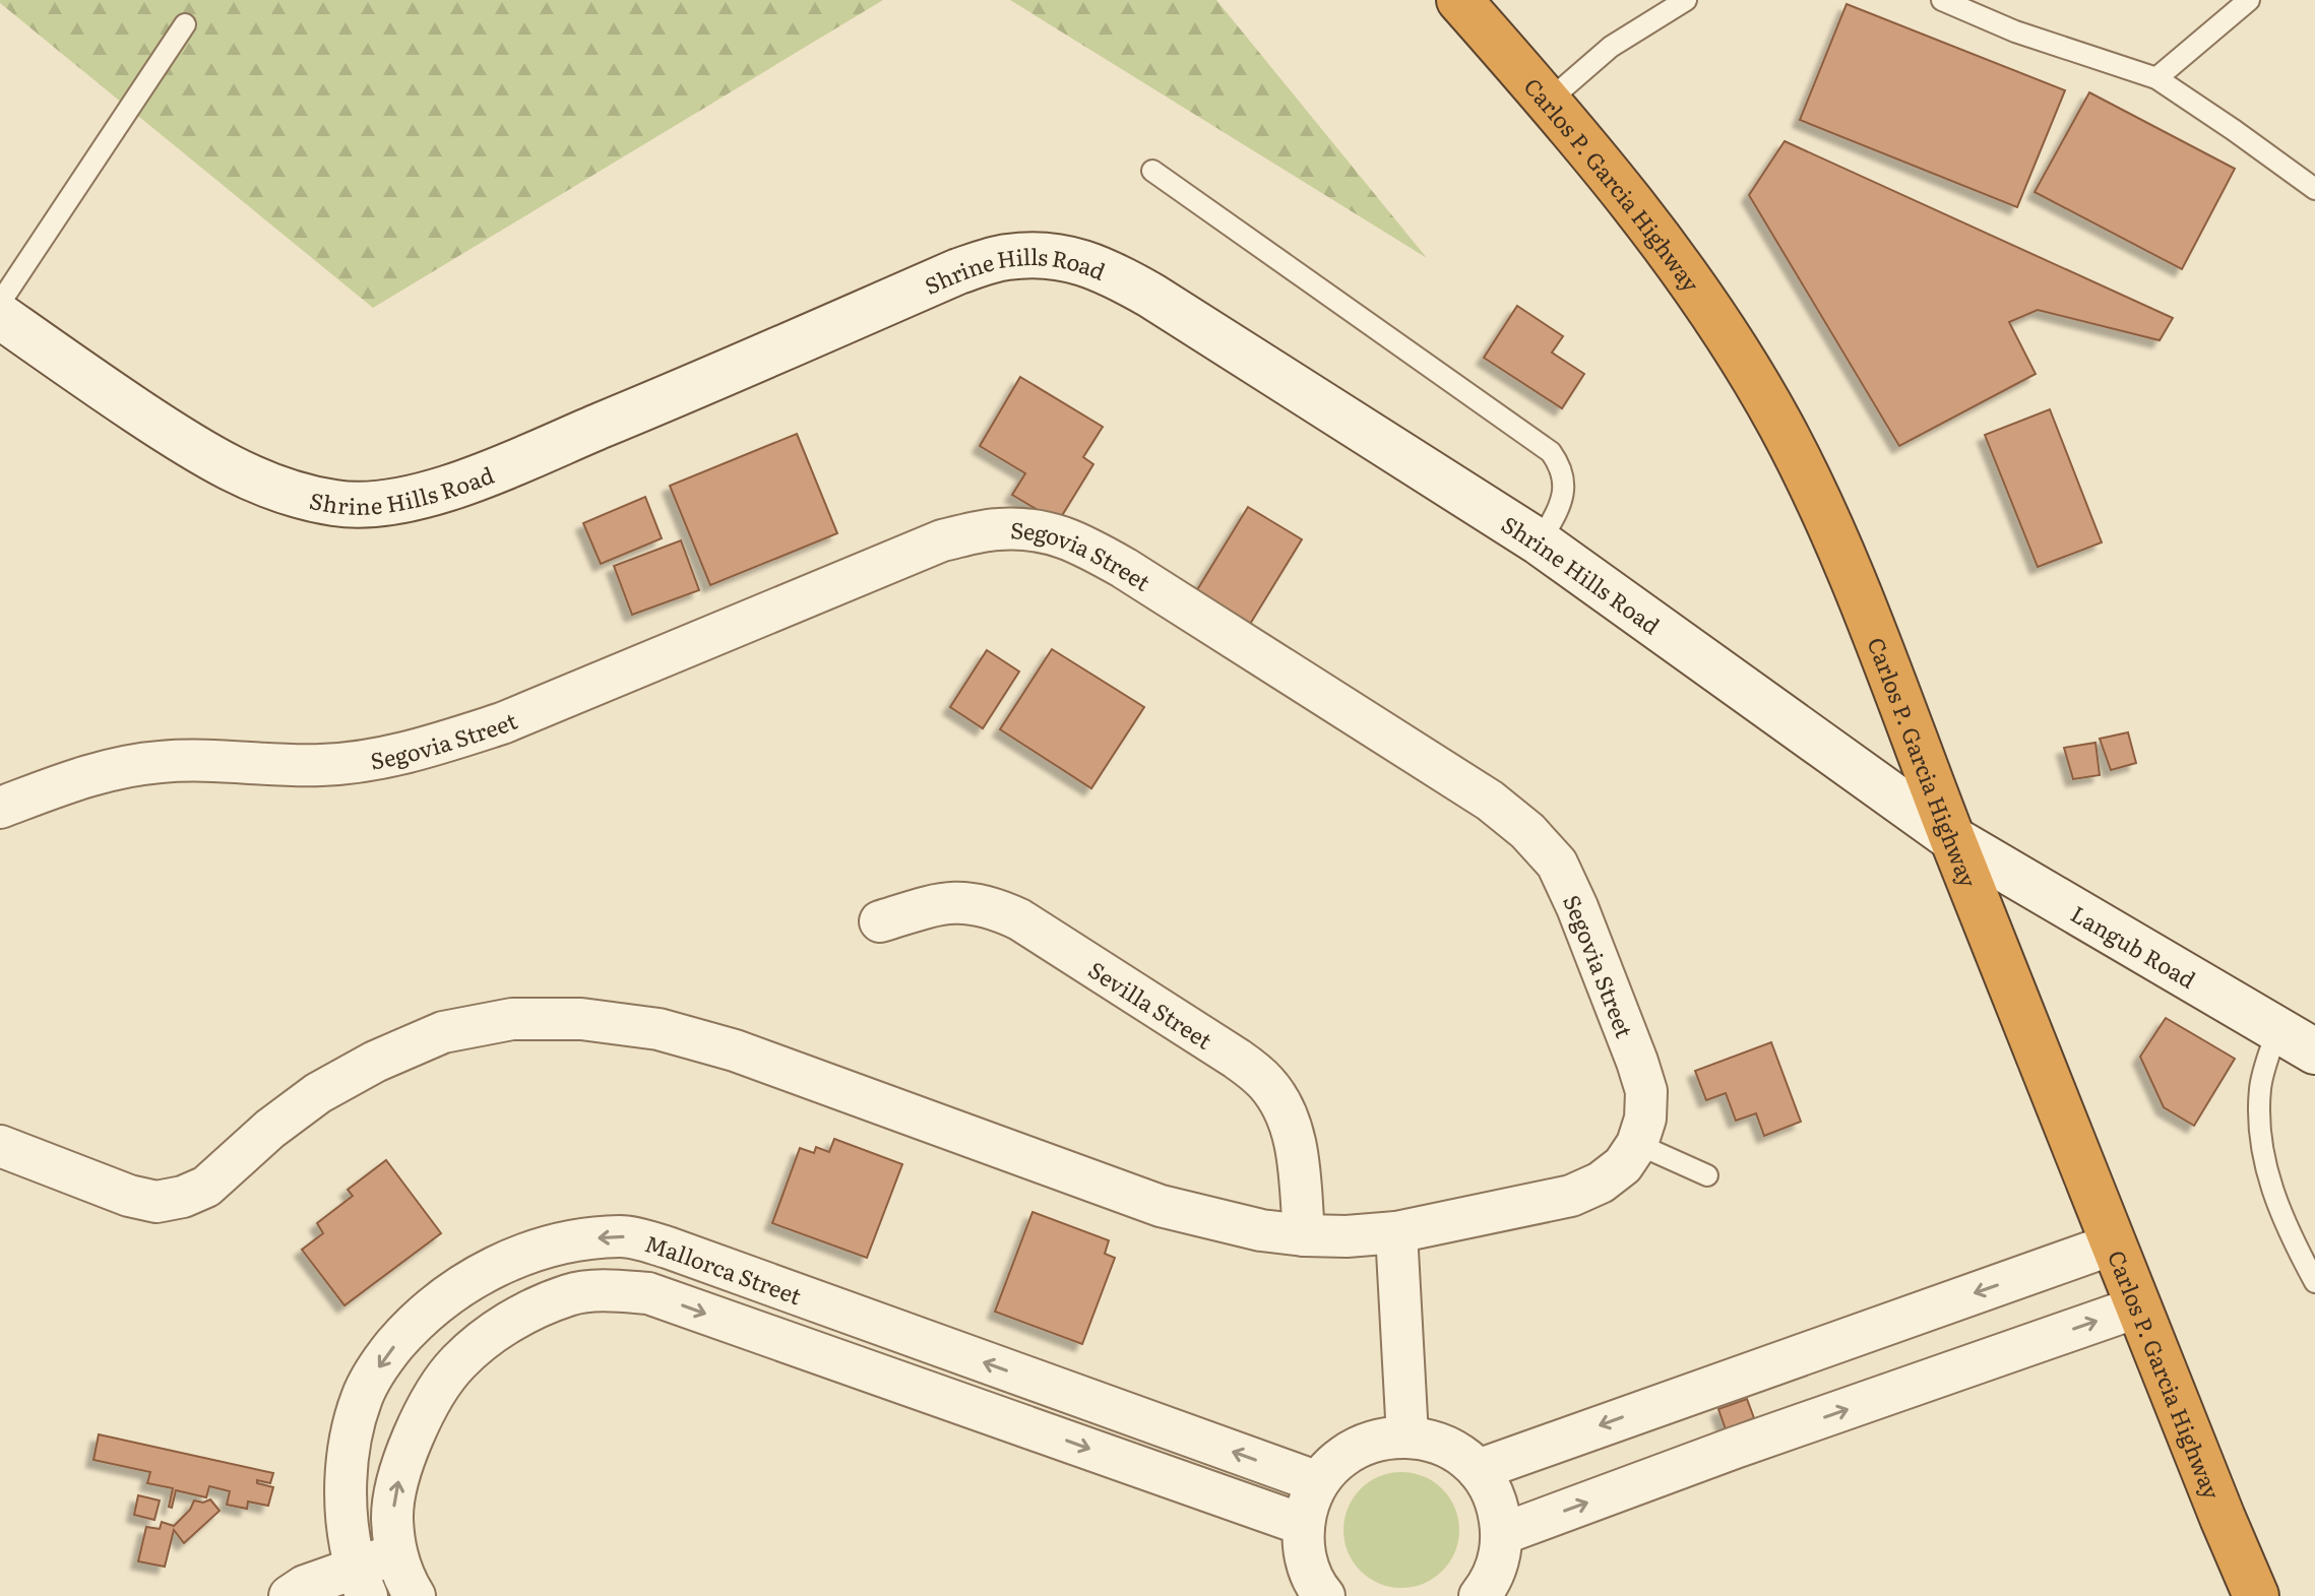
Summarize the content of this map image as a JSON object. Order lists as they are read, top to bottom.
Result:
{
  "streets": {
    "highway": ["Carlos P. Garcia Highway"],
    "street": [
      "Shrine Hills Road",
      "Segovia Street",
      "Langub Road",
      "Sevilla Street",
      "Mallorca Street"
    ]
  },
  "crossings": [
    ["Carlos P. Garcia Highway", "Shrine Hills Road"],
    ["Carlos P. Garcia Highway", "Langub Road"],
    ["Shrine Hills Road", "Langub Road"],
    ["Segovia Street", "Sevilla Street"]
  ]
}
